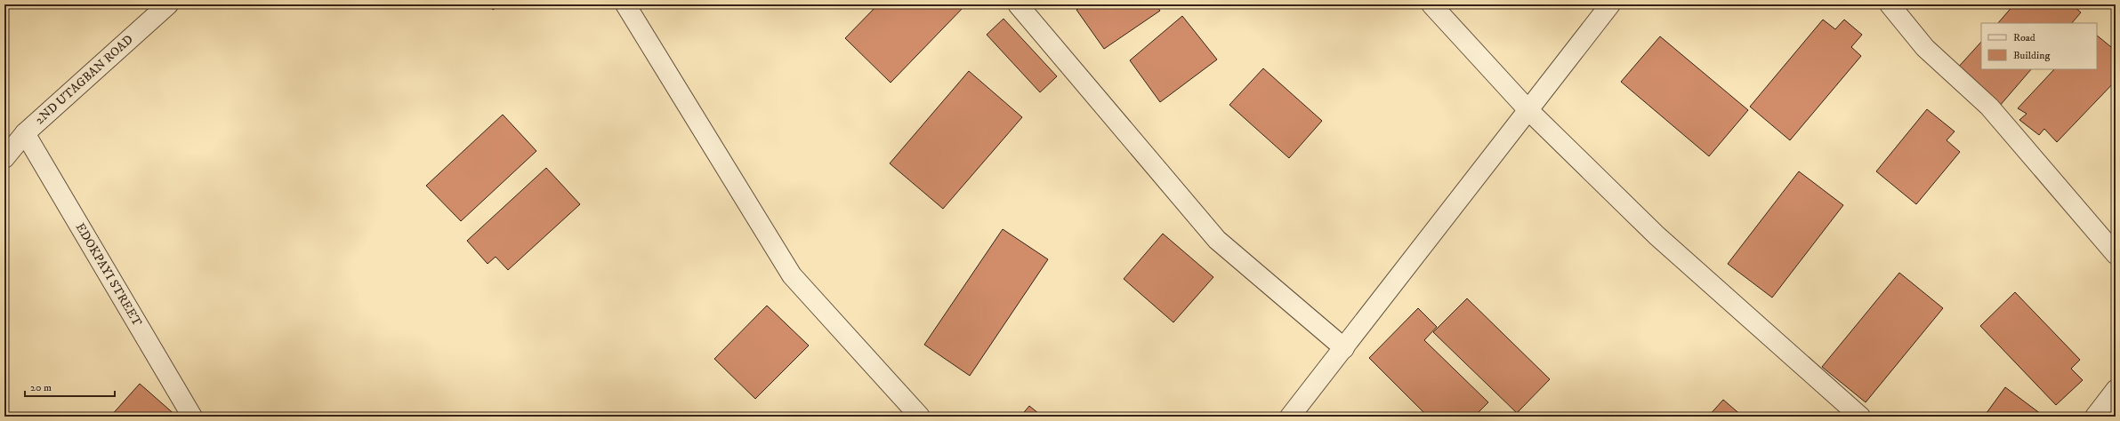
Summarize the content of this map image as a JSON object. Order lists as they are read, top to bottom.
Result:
{
  "streets": {
    "street": ["2ND UTAGBAN ROAD", "EDOKPAYI STREET"]
  },
  "crossings": [
    ["2ND UTAGBAN ROAD", "EDOKPAYI STREET"]
  ],
  "legend": ["Road", "Building"],
  "scale_bar": "20 m"
}
